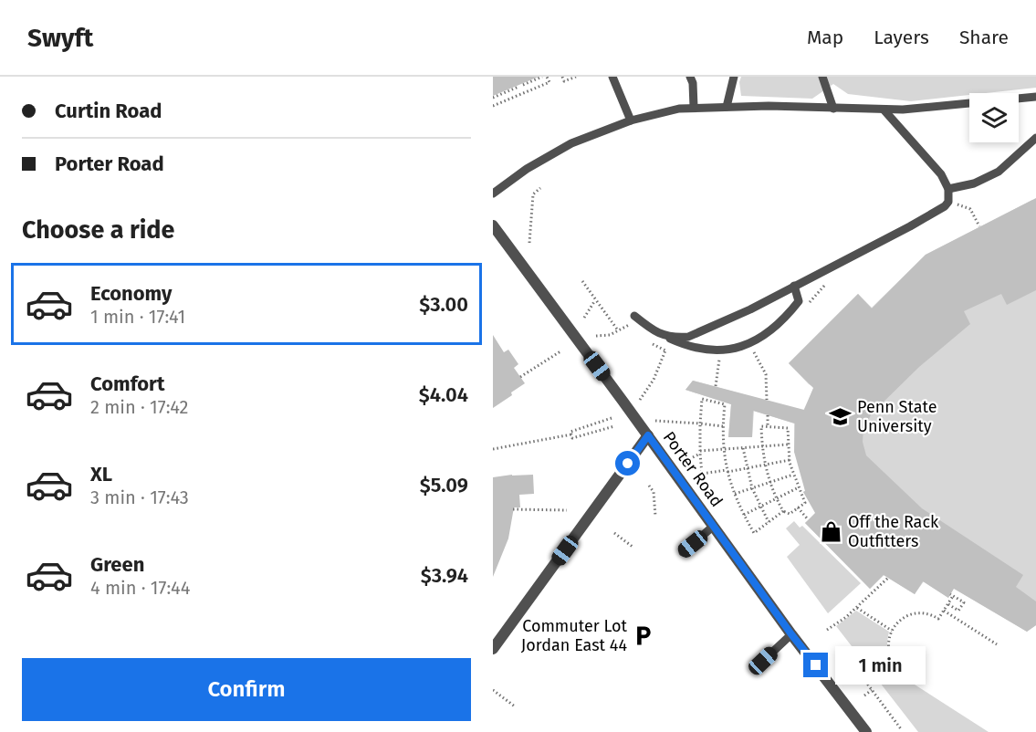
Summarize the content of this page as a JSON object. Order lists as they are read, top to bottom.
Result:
{
  "streets": {
    "street": ["Porter Road"]
  },
  "places": {
    "school or university": ["Penn State University"],
    "shop": ["Off the Rack Outfitters"],
    "parking": ["Commuter Lot Jordan East 44"]
  },
  "page": {
    "header": "Swyft",
    "nav": ["Map", "Layers", "Share"],
    "banner": ["Curtin Road", "Porter Road"],
    "heading": "Choose a ride",
    "list": [
      {
        "name": "Economy",
        "note": "1 min · 17:41",
        "value": "$3.00"
      },
      {
        "name": "Comfort",
        "note": "2 min · 17:42",
        "value": "$4.04"
      },
      {
        "name": "XL",
        "note": "3 min · 17:43",
        "value": "$5.09"
      },
      {
        "name": "Green",
        "note": "4 min · 17:44",
        "value": "$3.94"
      }
    ],
    "bubble": "1 min",
    "buttons": "Confirm"
  }
}
